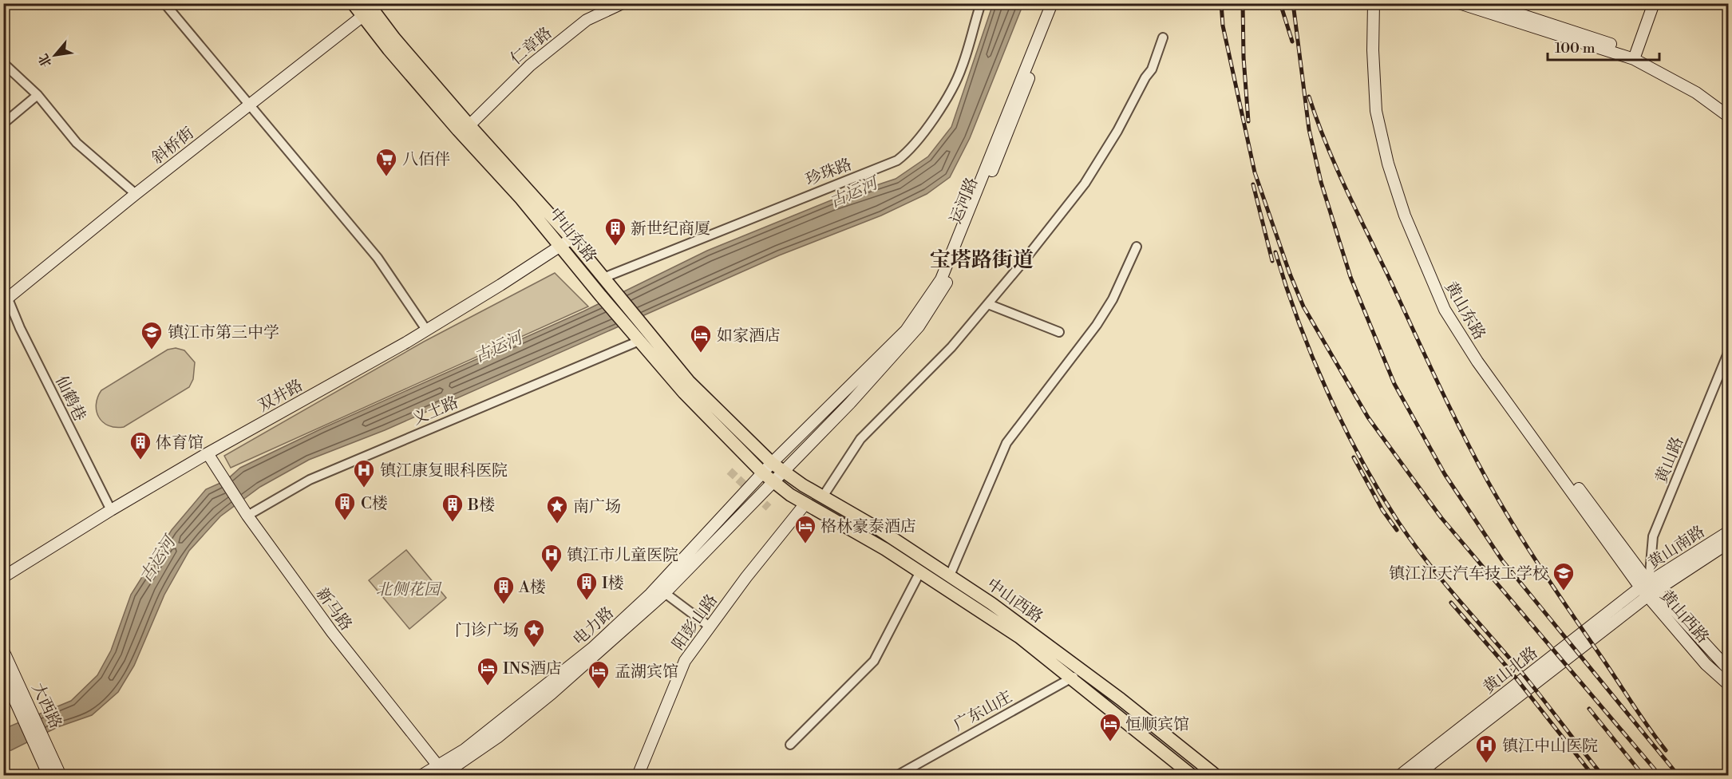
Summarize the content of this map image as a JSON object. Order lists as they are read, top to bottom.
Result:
{
  "streets": {
    "main road": ["中山东路", "中山西路"],
    "street": [
      "仁章路",
      "斜桥街",
      "珍珠路",
      "运河路",
      "黄山东路",
      "双井路",
      "仙鹤巷",
      "义土路",
      "黄山路",
      "黄山南路",
      "新马路",
      "黄山西路",
      "阳彭山路",
      "电力路",
      "黄山北路",
      "大西路",
      "广东山庄"
    ]
  },
  "crossings": [
    ["仁章路", "中山东路"],
    ["斜桥街", "中山东路"],
    ["斜桥街", "仙鹤巷"],
    ["珍珠路", "中山东路"],
    ["运河路", "中山东路"],
    ["运河路", "中山西路"],
    ["中山东路", "双井路"],
    ["中山东路", "义土路"],
    ["中山东路", "中山西路"],
    ["中山东路", "电力路"],
    ["黄山东路", "黄山路"],
    ["黄山东路", "黄山南路"],
    ["黄山东路", "黄山西路"],
    ["黄山东路", "黄山北路"],
    ["双井路", "仙鹤巷"],
    ["双井路", "新马路"],
    ["义土路", "新马路"],
    ["黄山路", "黄山南路"],
    ["黄山路", "黄山西路"],
    ["黄山路", "黄山北路"],
    ["黄山南路", "黄山西路"],
    ["黄山南路", "黄山北路"],
    ["中山西路", "阳彭山路"],
    ["中山西路", "电力路"],
    ["中山西路", "广东山庄"],
    ["新马路", "电力路"],
    ["黄山西路", "黄山北路"]
  ],
  "districts": ["宝塔路街道"],
  "water": ["古运河"],
  "parks": ["北侧花园"],
  "places": {
    "supermarket": ["八佰伴"],
    "building": [
      "新世纪商厦",
      "体育馆",
      "C楼",
      "B楼",
      "I楼",
      "A楼"
    ],
    "school or university": ["镇江市第三中学", "镇江江天汽车技工学校"],
    "hotel": [
      "如家酒店",
      "格林豪泰酒店",
      "INS酒店",
      "孟湖宾馆",
      "恒顺宾馆"
    ],
    "hospital": ["镇江康复眼科医院", "镇江市儿童医院", "镇江中山医院"],
    "place": ["南广场", "门诊广场"]
  },
  "scale_bar": "100 m",
  "north": "bottom left"
}
